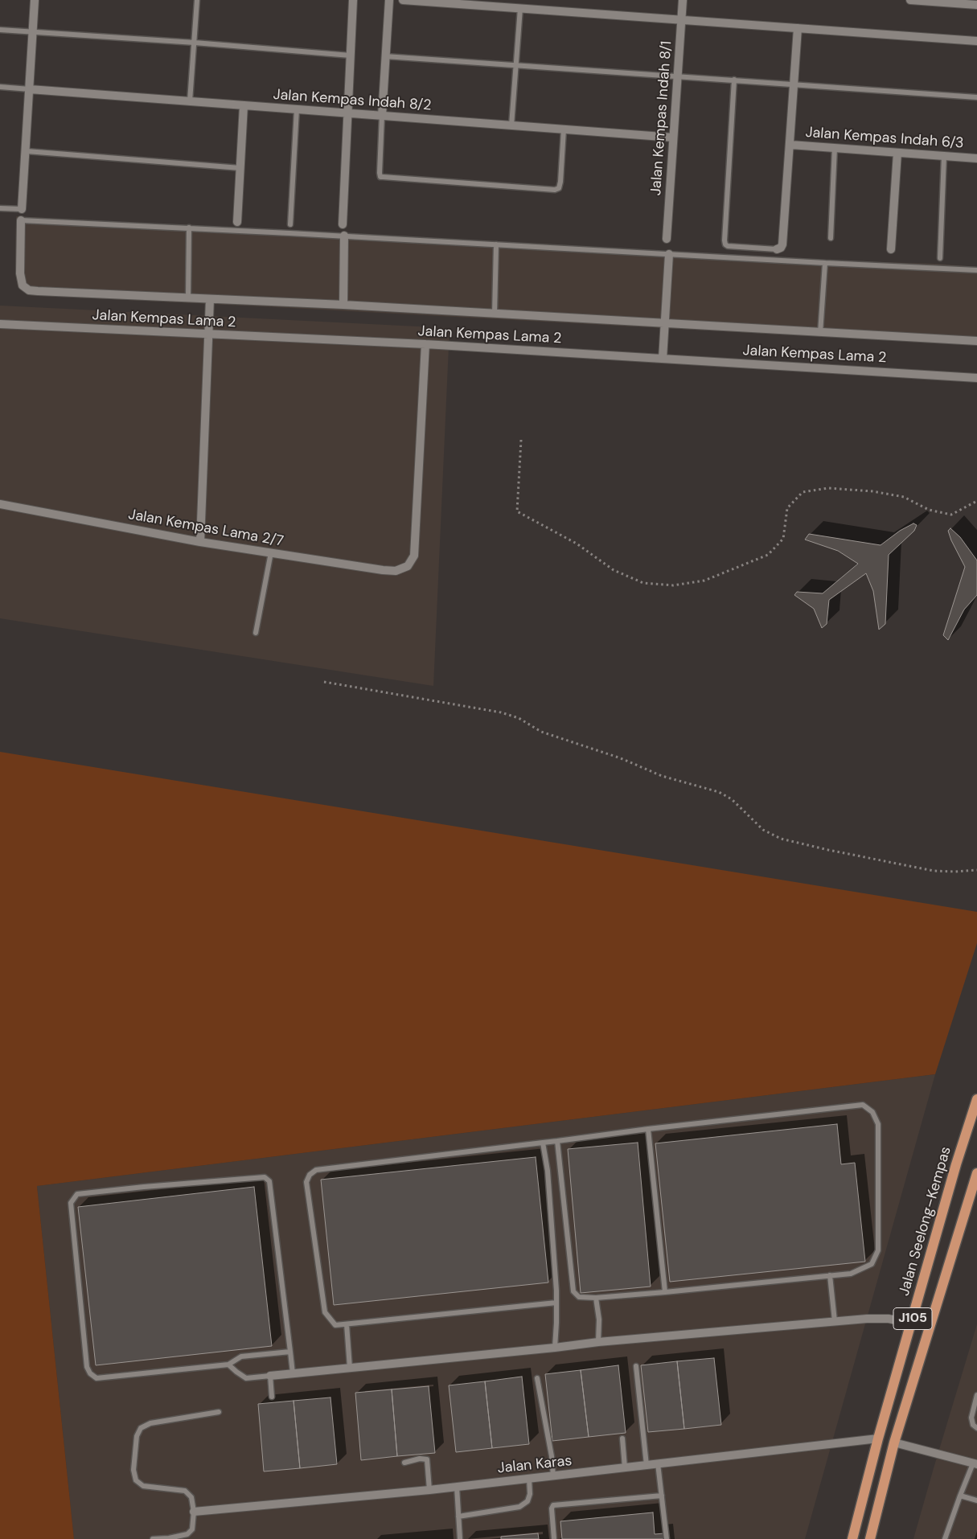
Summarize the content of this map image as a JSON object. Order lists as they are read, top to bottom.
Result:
{
  "streets": {
    "main road": ["Jalan Seelong–Kempas", "J105"],
    "street": [
      "Jalan Kempas Indah 8/2",
      "Jalan Kempas Indah 8/1",
      "Jalan Kempas Indah 6/3",
      "Jalan Kempas Lama 2",
      "Jalan Kempas Lama 2/7",
      "Jalan Karas"
    ]
  },
  "crossings": [
    ["Jalan Kempas Indah 8/2", "Jalan Kempas Indah 8/1"],
    ["Jalan Kempas Lama 2", "Jalan Kempas Lama 2/7"],
    ["Jalan Seelong–Kempas", "Jalan Karas"]
  ]
}
